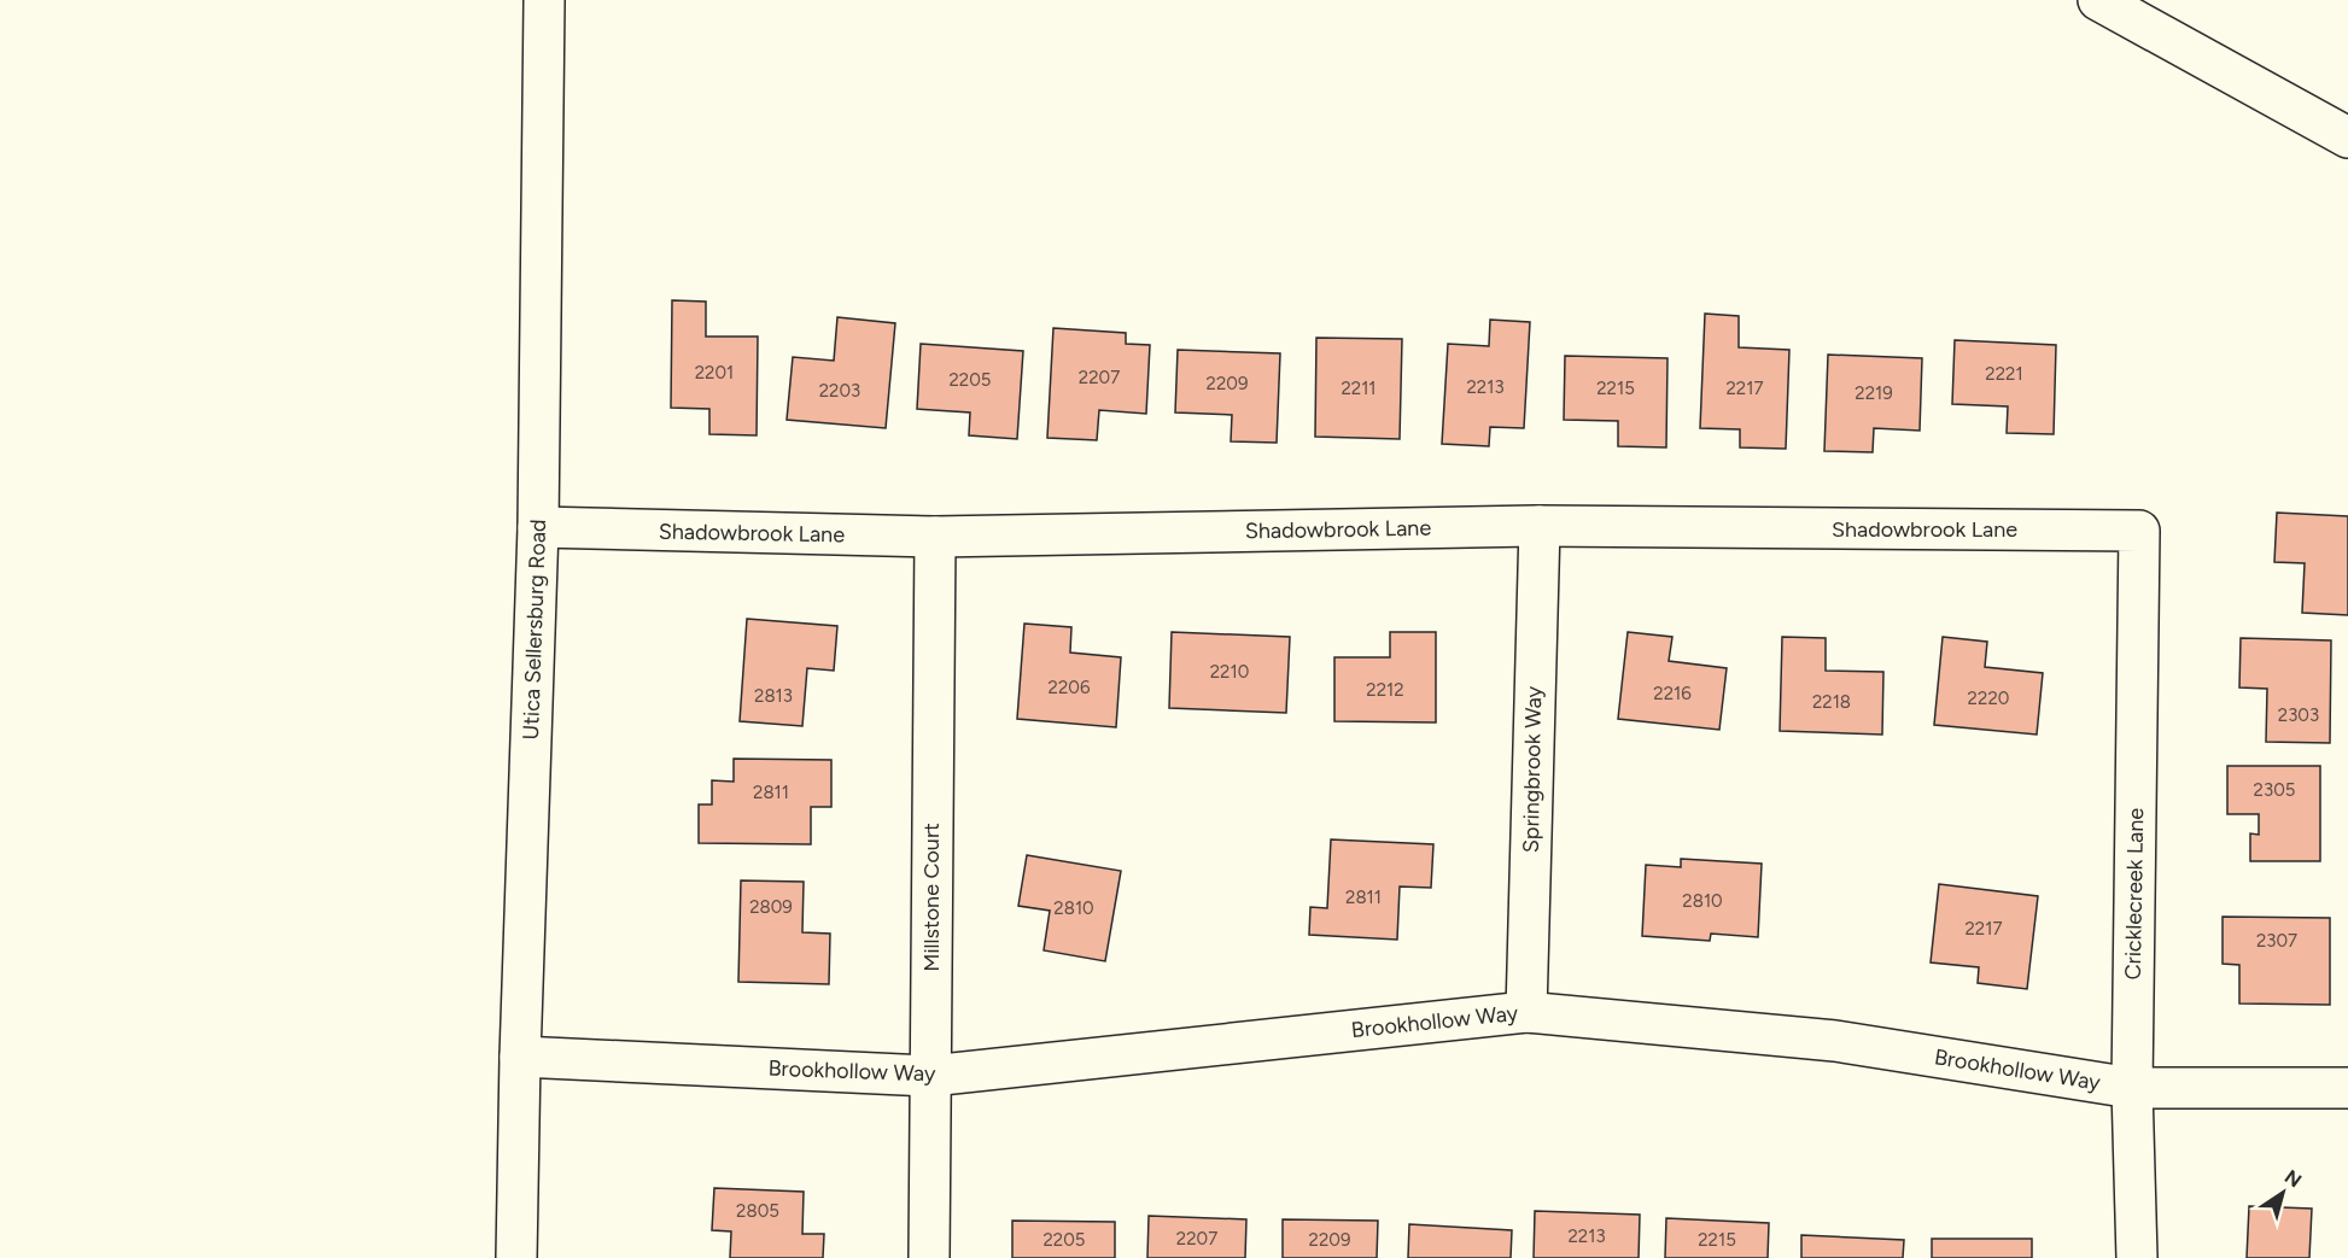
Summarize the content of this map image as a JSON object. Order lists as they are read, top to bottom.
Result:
{
  "streets": {
    "main road": [
      "Shadowbrook Lane",
      "Utica Sellersburg Road",
      "Springbrook Way",
      "Cricklecreek Lane",
      "Millstone Court",
      "Brookhollow Way"
    ]
  },
  "crossings": [
    ["Shadowbrook Lane", "Utica Sellersburg Road"],
    ["Shadowbrook Lane", "Springbrook Way"],
    ["Shadowbrook Lane", "Cricklecreek Lane"],
    ["Shadowbrook Lane", "Millstone Court"],
    ["Utica Sellersburg Road", "Brookhollow Way"],
    ["Springbrook Way", "Brookhollow Way"],
    ["Cricklecreek Lane", "Brookhollow Way"],
    ["Millstone Court", "Brookhollow Way"]
  ],
  "house_numbers": [
    "2201",
    "2221",
    "2207",
    "2205",
    "2209",
    "2213",
    "2211",
    "2215",
    "2217",
    "2203",
    "2219",
    "2210",
    "2206",
    "2212",
    "2216",
    "2813",
    "2220",
    "2218",
    "2303",
    "2305",
    "2811",
    "2811",
    "2810",
    "2809",
    "2810",
    "2217",
    "2307",
    "2805",
    "2213",
    "2207",
    "2205",
    "2209",
    "2215"
  ],
  "north": "top right"
}
